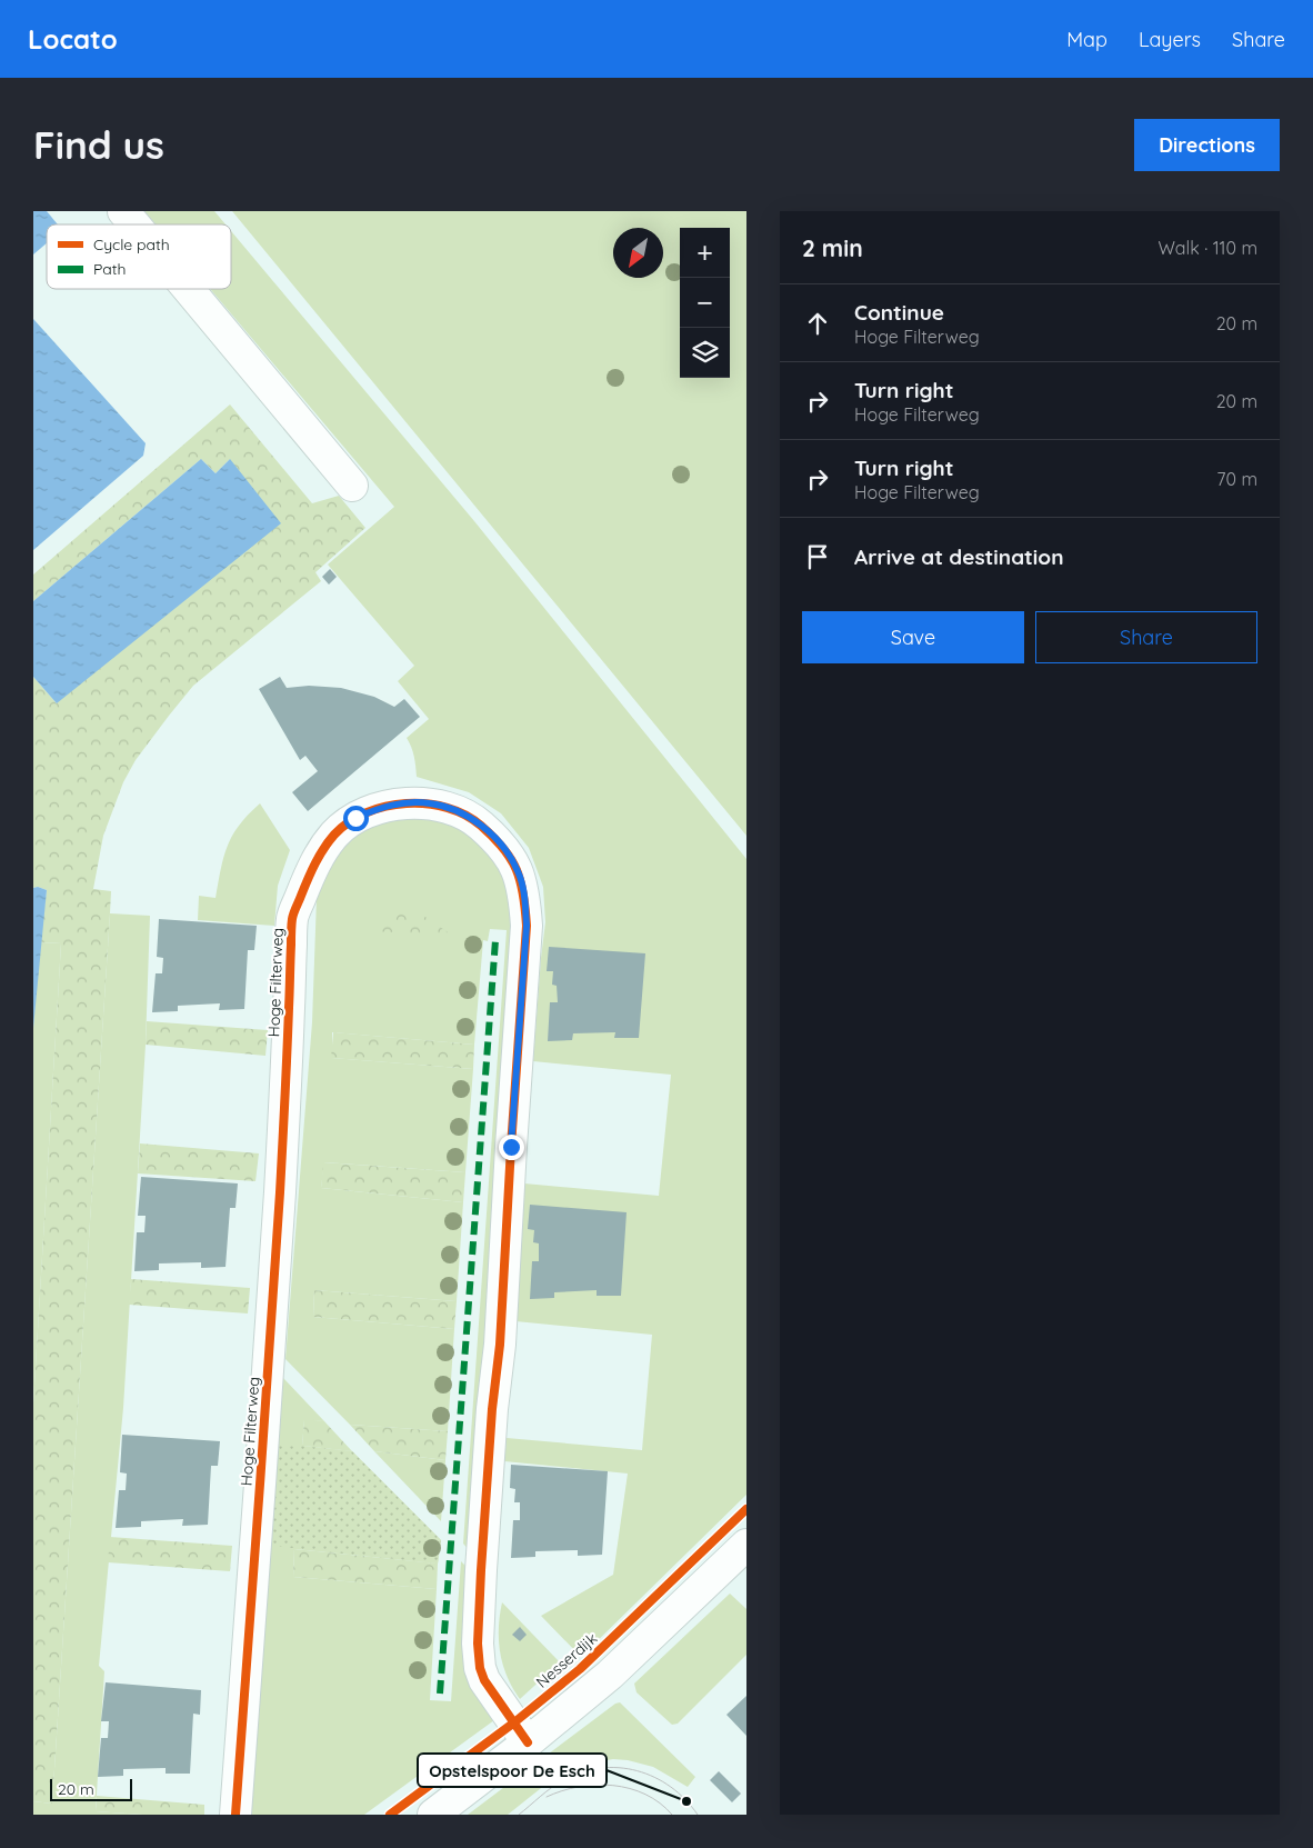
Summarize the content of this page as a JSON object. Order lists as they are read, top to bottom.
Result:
{
  "streets": {
    "street": ["Hoge Filterweg"],
    "cycle path": ["Nesserdijk"]
  },
  "places": ["Opstelspoor De Esch"],
  "legend": ["Cycle path", "Path"],
  "scale_bar": "20 m",
  "north": "bottom left",
  "page": {
    "header": "Locato",
    "nav": ["Map", "Layers", "Share"],
    "buttons": [
      "Directions",
      ["Save", "Share"]
    ],
    "title": "Find us",
    "heading": ["2 min", "Walk · 110 m"],
    "map_buttons": ["+", "−"],
    "list": [
      ["Continue", "Hoge Filterweg", "20 m"],
      ["Turn right", "Hoge Filterweg", "20 m"],
      ["Turn right", "Hoge Filterweg", "70 m"],
      "Arrive at destination"
    ],
    "scale": "20 m"
  }
}
